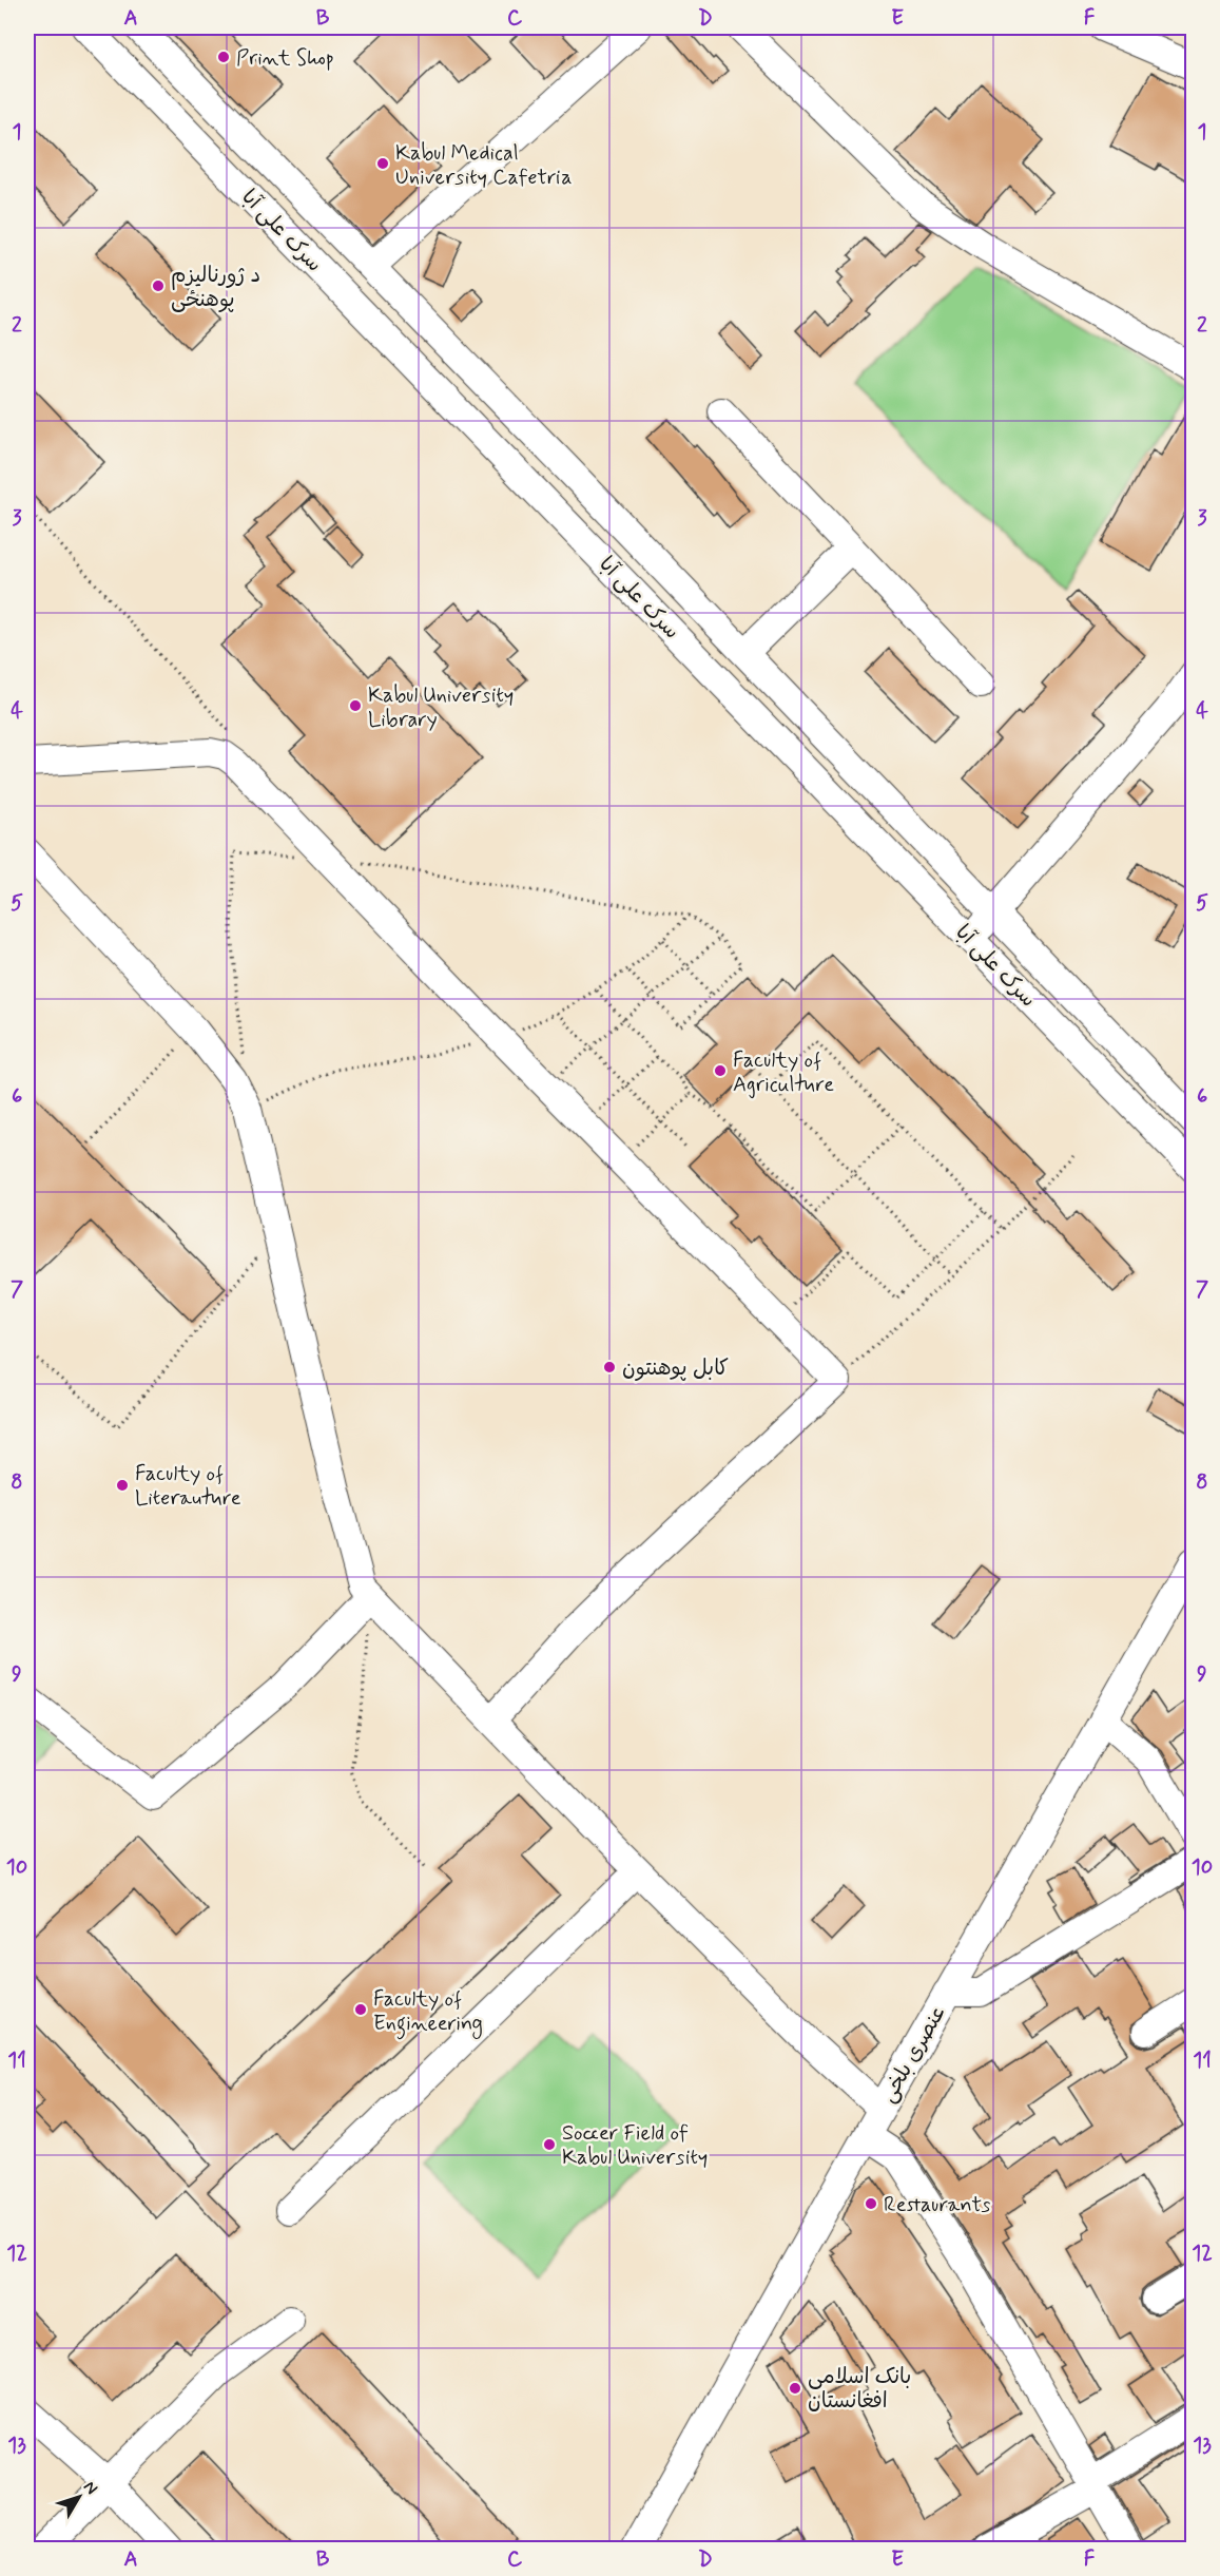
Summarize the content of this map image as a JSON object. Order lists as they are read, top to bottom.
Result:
{
  "streets": {
    "street": ["سرک علی آبا", "عنصری بلخی"]
  },
  "places": [
    "Print Shop",
    "Kabul Medical University Cafetria",
    "د ژورنالیزم پوهنحٔی",
    "Kabul University Library",
    "Faculty of Agriculture",
    "کابل پوهنتون",
    "Faculty of Literauture",
    "Faculty of Engineering",
    "Soccer Field of Kabul University",
    "Restaurants",
    "بانک اسلامی افغانستان"
  ],
  "north": "top right",
  "grid": {
    "columns": [
      "A",
      "B",
      "C",
      "D",
      "E",
      "F"
    ],
    "rows": [
      "1",
      "2",
      "3",
      "4",
      "5",
      "6",
      "7",
      "8",
      "9",
      "10",
      "11",
      "12",
      "13"
    ]
  }
}
